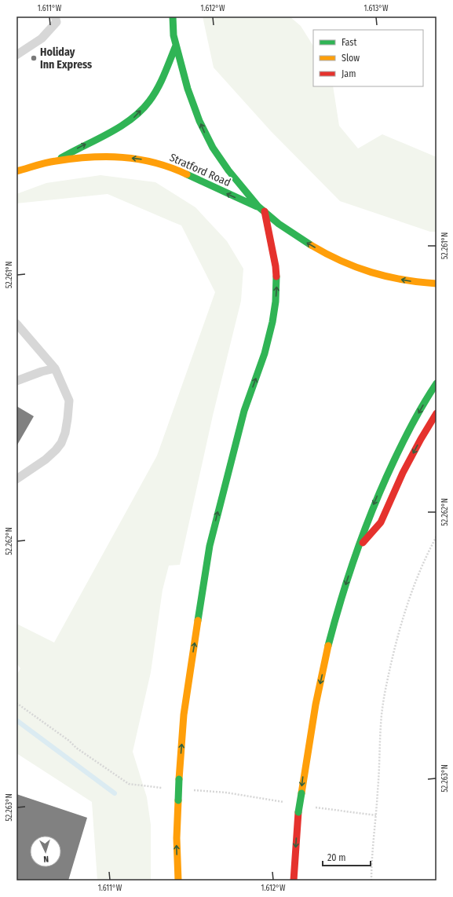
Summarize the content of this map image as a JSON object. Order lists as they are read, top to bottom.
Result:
{
  "streets": {
    "highway": ["Stratford Road"]
  },
  "places": ["Holiday Inn Express"],
  "legend": ["Fast", "Slow", "Jam"],
  "scale_bar": "20 m",
  "north": "bottom",
  "coordinates": [
    "1.611°W",
    "1.612°W",
    "1.613°W",
    "52.261°N",
    "52.262°N",
    "52.263°N"
  ]
}
